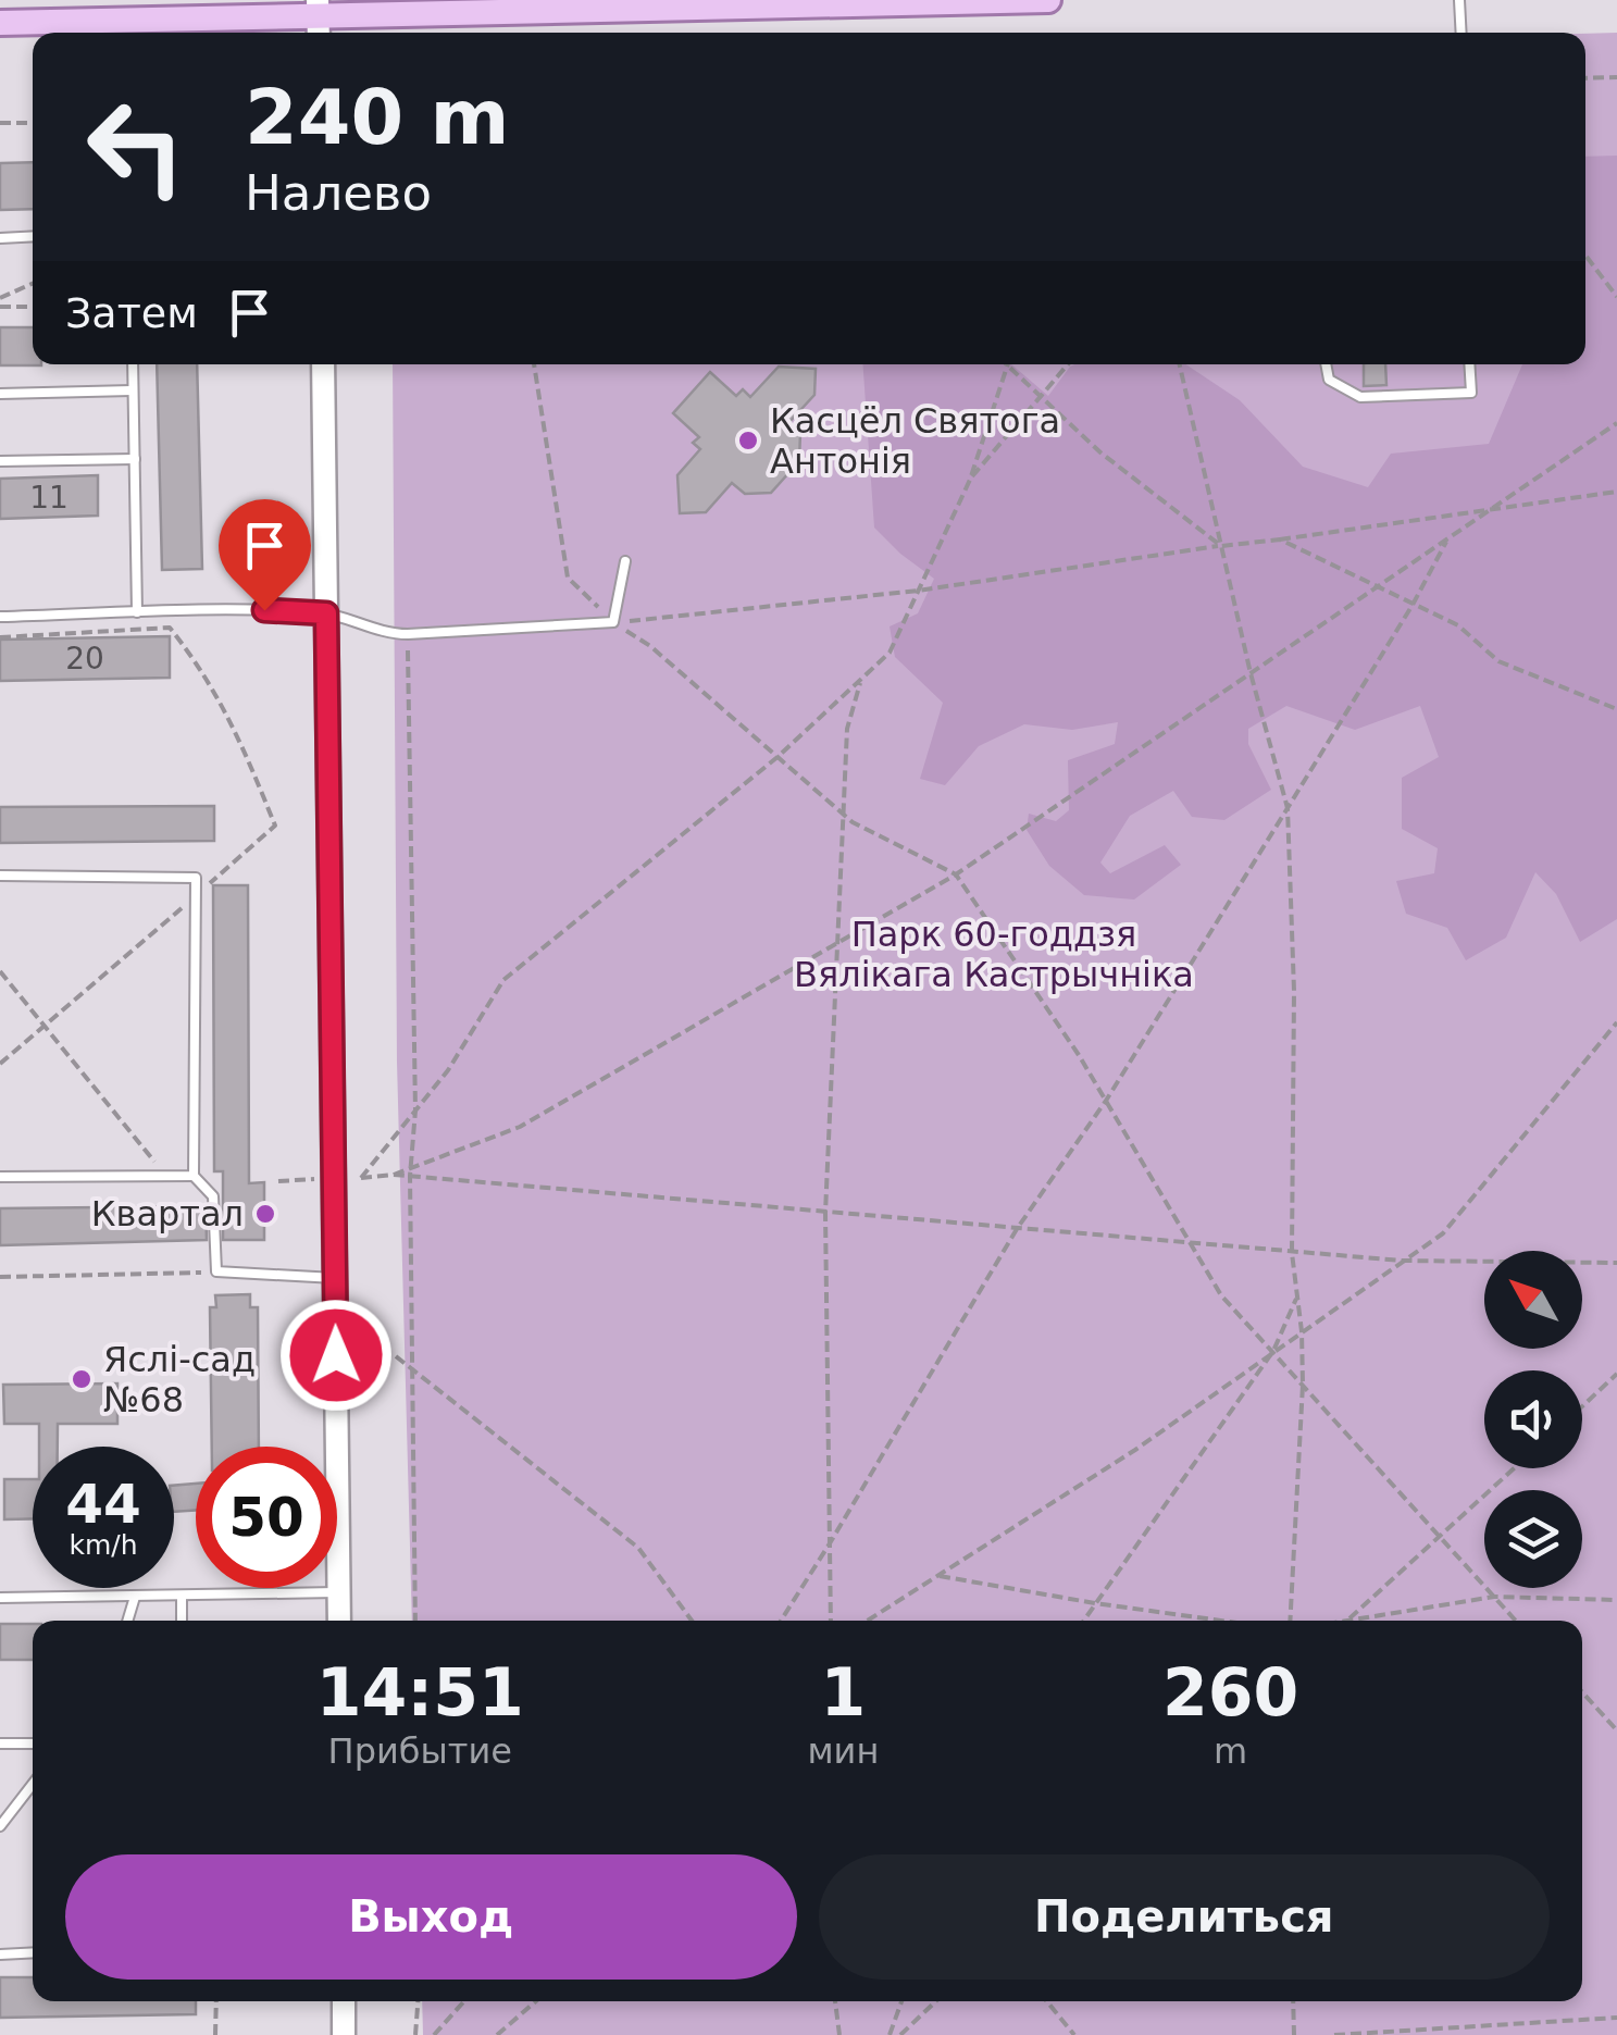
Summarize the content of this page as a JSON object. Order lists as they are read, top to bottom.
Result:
{
  "parks": ["Парк 60-годдзя Вялікага Кастрычніка"],
  "places": ["Касцёл Святога Антонія", "Квартал", "Яслі-сад №68"],
  "house_numbers": ["11", "20"],
  "north": "top left",
  "page": {
    "turn": ["240 m", "Налево"],
    "then": "Затем",
    "speed": "44 km/h",
    "limit": "50",
    "eta": [
      "14:51",
      "Прибытие",
      "1",
      "мин",
      "260",
      "m"
    ],
    "buttons": ["Выход", "Поделиться"]
  }
}
